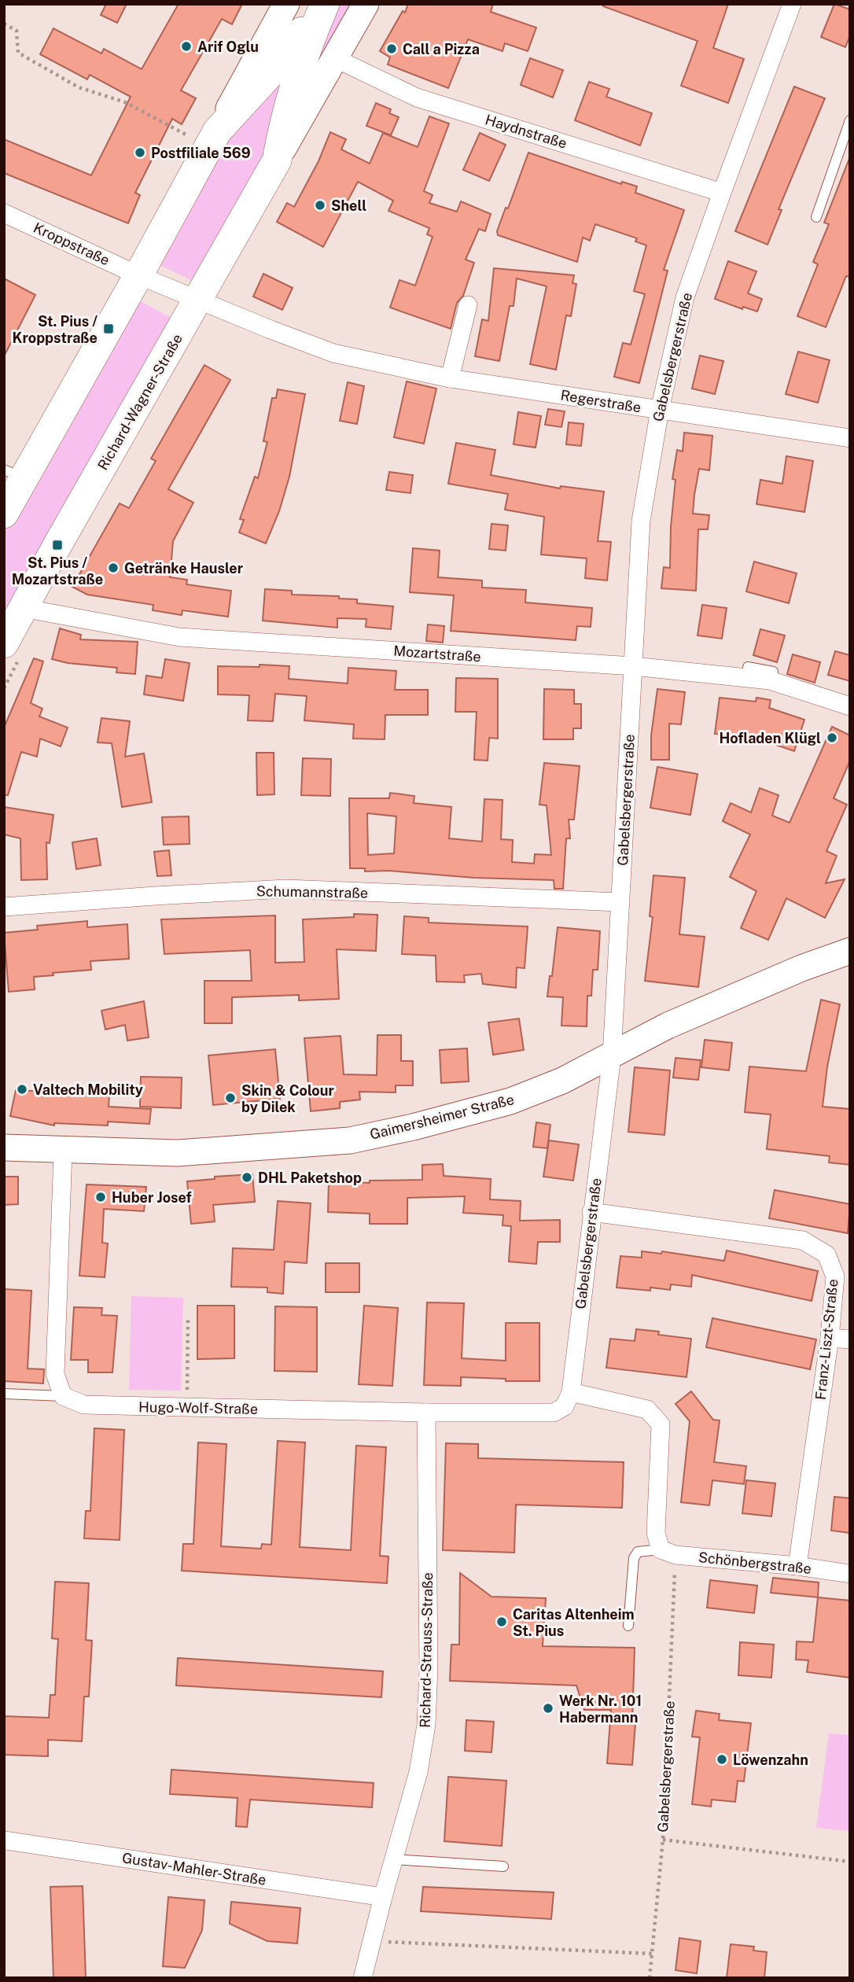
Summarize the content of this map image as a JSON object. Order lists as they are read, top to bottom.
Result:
{
  "streets": {
    "main road": ["Richard-Wagner-Straße"],
    "street": [
      "Haydnstraße",
      "Kroppstraße",
      "Gabelsbergerstraße",
      "Regerstraße",
      "Mozartstraße",
      "Schumannstraße",
      "Gaimersheimer Straße",
      "Franz-Liszt-Straße",
      "Hugo-Wolf-Straße",
      "Schönbergstraße",
      "Richard-Strauss-Straße",
      "Gustav-Mahler-Straße"
    ]
  },
  "crossings": [
    ["Haydnstraße", "Gabelsbergerstraße"],
    ["Haydnstraße", "Richard-Wagner-Straße"],
    ["Kroppstraße", "Regerstraße"],
    ["Gabelsbergerstraße", "Regerstraße"],
    ["Gabelsbergerstraße", "Mozartstraße"],
    ["Gabelsbergerstraße", "Schumannstraße"],
    ["Gabelsbergerstraße", "Gaimersheimer Straße"],
    ["Gabelsbergerstraße", "Franz-Liszt-Straße"],
    ["Gabelsbergerstraße", "Hugo-Wolf-Straße"],
    ["Gabelsbergerstraße", "Schönbergstraße"],
    ["Regerstraße", "Richard-Wagner-Straße"],
    ["Richard-Wagner-Straße", "Mozartstraße"],
    ["Franz-Liszt-Straße", "Schönbergstraße"],
    ["Hugo-Wolf-Straße", "Richard-Strauss-Straße"],
    ["Richard-Strauss-Straße", "Gustav-Mahler-Straße"]
  ],
  "places": {
    "other": [
      "Arif Oglu",
      "Call a Pizza",
      "Postfiliale 569",
      "Shell",
      "Getränke Hausler",
      "Hofladen Klügl",
      "Valtech Mobility",
      "Skin & Colour by Dilek",
      "DHL Paketshop",
      "Huber Josef",
      "Caritas Altenheim St. Pius",
      "Werk Nr. 101 Habermann",
      "Löwenzahn"
    ],
    "transit": ["St. Pius / Kroppstraße", "St. Pius / Mozartstraße"]
  }
}
